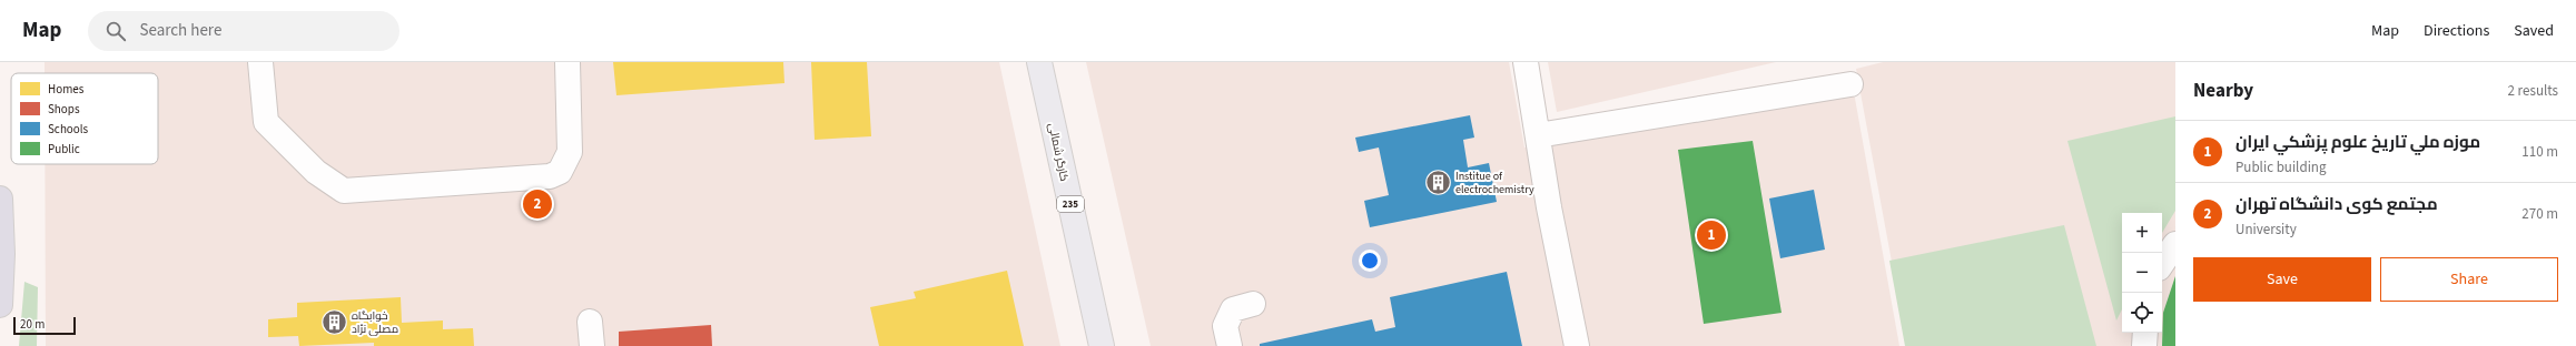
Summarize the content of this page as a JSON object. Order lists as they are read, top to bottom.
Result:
{
  "streets": {
    "main road": ["کارگر شمالی", "235"]
  },
  "places": {
    "building": ["Institue of electrochemistry", "خوابگاه مصلی نژاد"]
  },
  "legend": [
    "Homes",
    "Shops",
    "Schools",
    "Public"
  ],
  "scale_bar": "20 m",
  "page": {
    "header": "Map",
    "search": "Search here",
    "nav": ["Map", "Directions", "Saved"],
    "heading": ["Nearby", "2 results"],
    "list": [
      {
        "mark": "1",
        "name": "موزه ملي تاريخ علوم پزشكي ايران",
        "note": "Public building",
        "value": "110 m"
      },
      {
        "mark": "2",
        "name": "مجتمع کوی دانشگاه تهران",
        "note": "University",
        "value": "270 m"
      }
    ],
    "pins": ["2", "1"],
    "map_buttons": ["+", "−"],
    "buttons": ["Save", "Share"],
    "scale": "20 m"
  }
}
